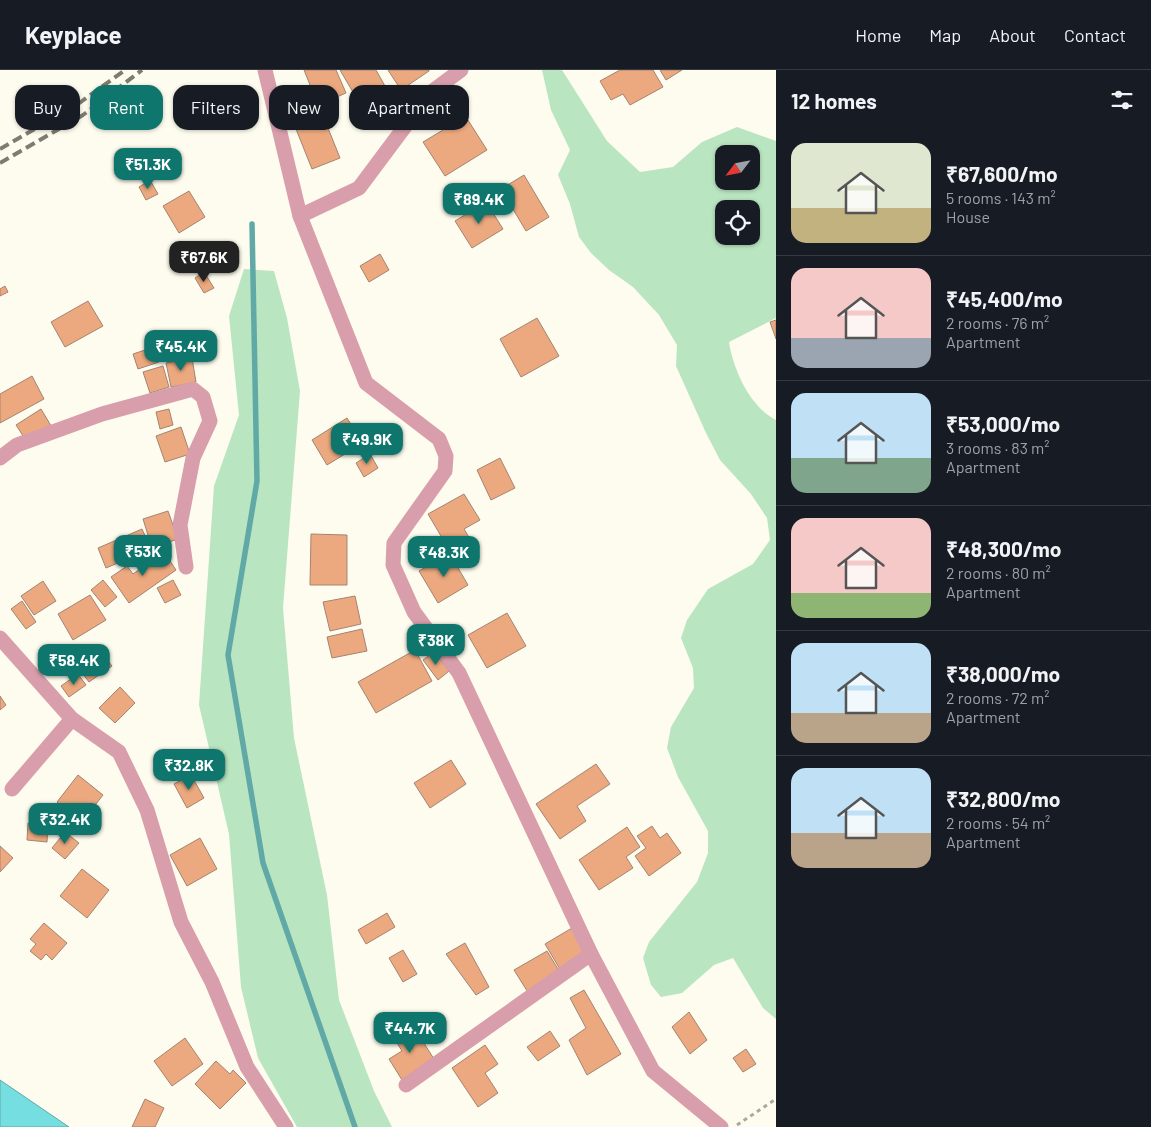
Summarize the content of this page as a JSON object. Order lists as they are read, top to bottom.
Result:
{
  "north": "bottom left",
  "page": {
    "header": "Keyplace",
    "nav": [
      "Home",
      "Map",
      "About",
      "Contact"
    ],
    "heading": "12 homes",
    "chip": [
      "Buy",
      "Rent",
      "Filters",
      "New",
      "Apartment"
    ],
    "list": [
      {
        "name": "₹67,600/mo",
        "note": "5 rooms · 143 m² · House"
      },
      {
        "name": "₹45,400/mo",
        "note": "2 rooms · 76 m² · Apartment"
      },
      {
        "name": "₹53,000/mo",
        "note": "3 rooms · 83 m² · Apartment"
      },
      {
        "name": "₹48,300/mo",
        "note": "2 rooms · 80 m² · Apartment"
      },
      {
        "name": "₹38,000/mo",
        "note": "2 rooms · 72 m² · Apartment"
      },
      {
        "name": "₹32,800/mo",
        "note": "2 rooms · 54 m² · Apartment"
      }
    ],
    "price": [
      "₹51.3K",
      "₹89.4K",
      "₹67.6K",
      "₹45.4K",
      "₹49.9K",
      "₹53K",
      "₹48.3K",
      "₹38K",
      "₹58.4K",
      "₹32.8K",
      "₹32.4K",
      "₹44.7K"
    ]
  }
}
